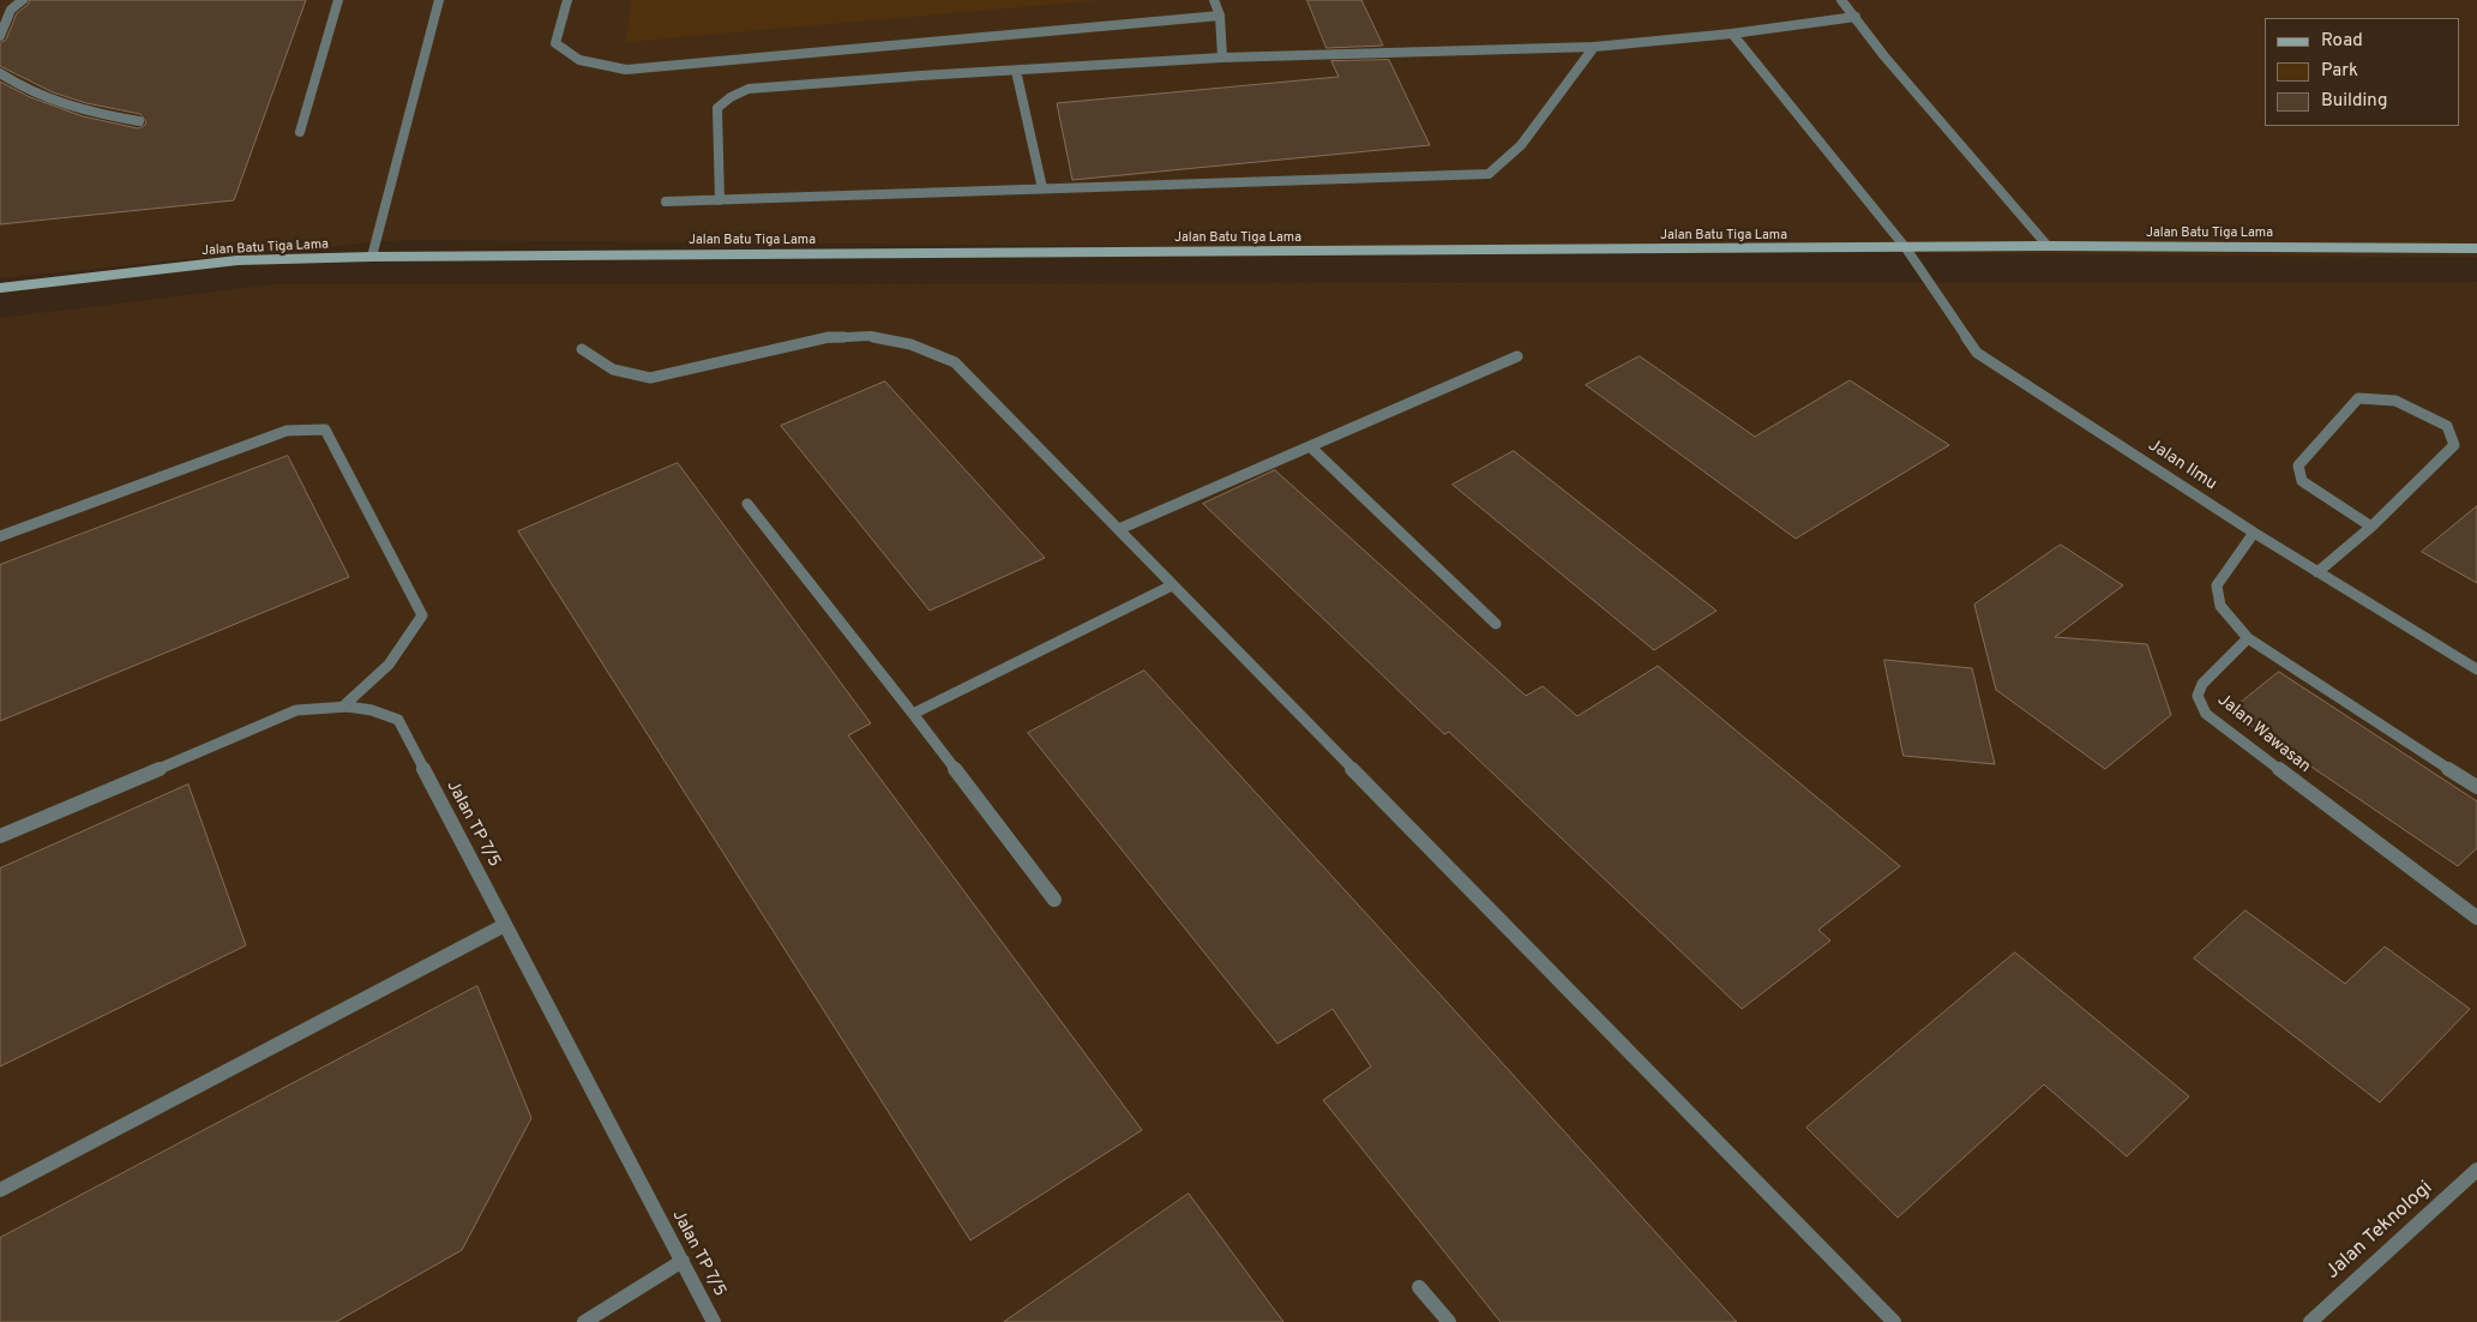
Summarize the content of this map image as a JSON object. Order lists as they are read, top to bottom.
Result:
{
  "streets": {
    "main road": ["Jalan Batu Tiga Lama"],
    "lane": [
      "Jalan Ilmu",
      "Jalan Wawasan",
      "Jalan TP 7/5",
      "Jalan Teknologi"
    ]
  },
  "crossings": [
    ["Jalan Batu Tiga Lama", "Jalan Ilmu"]
  ],
  "legend": ["Road", "Park", "Building"]
}
